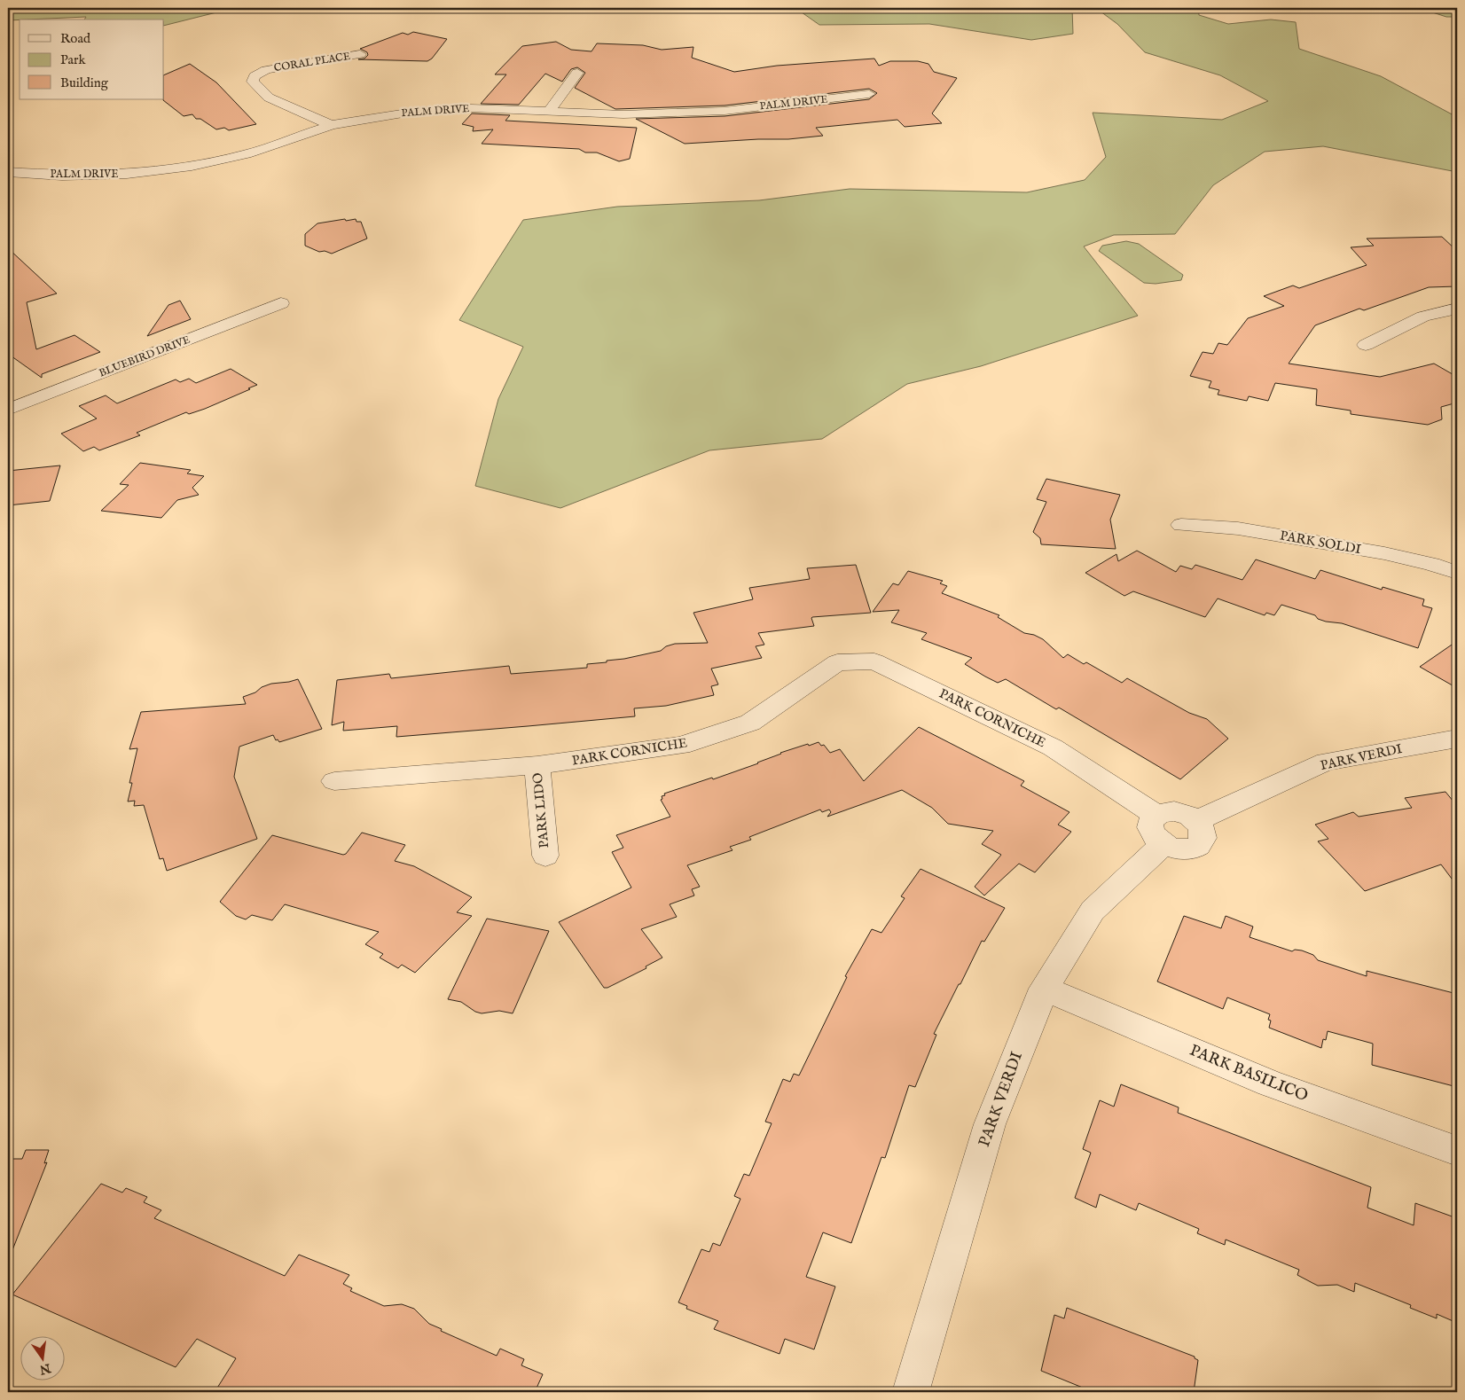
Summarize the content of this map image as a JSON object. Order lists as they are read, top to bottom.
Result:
{
  "streets": {
    "street": [
      "CORAL PLACE",
      "PALM DRIVE",
      "BLUEBIRD DRIVE",
      "PARK SOLDI",
      "PARK CORNICHE",
      "PARK VERDI",
      "PARK LIDO",
      "PARK BASILICO"
    ]
  },
  "crossings": [
    ["CORAL PLACE", "PALM DRIVE"],
    ["PARK CORNICHE", "PARK VERDI"],
    ["PARK CORNICHE", "PARK LIDO"],
    ["PARK VERDI", "PARK BASILICO"]
  ],
  "legend": ["Road", "Park", "Building"],
  "north": "bottom"
}
